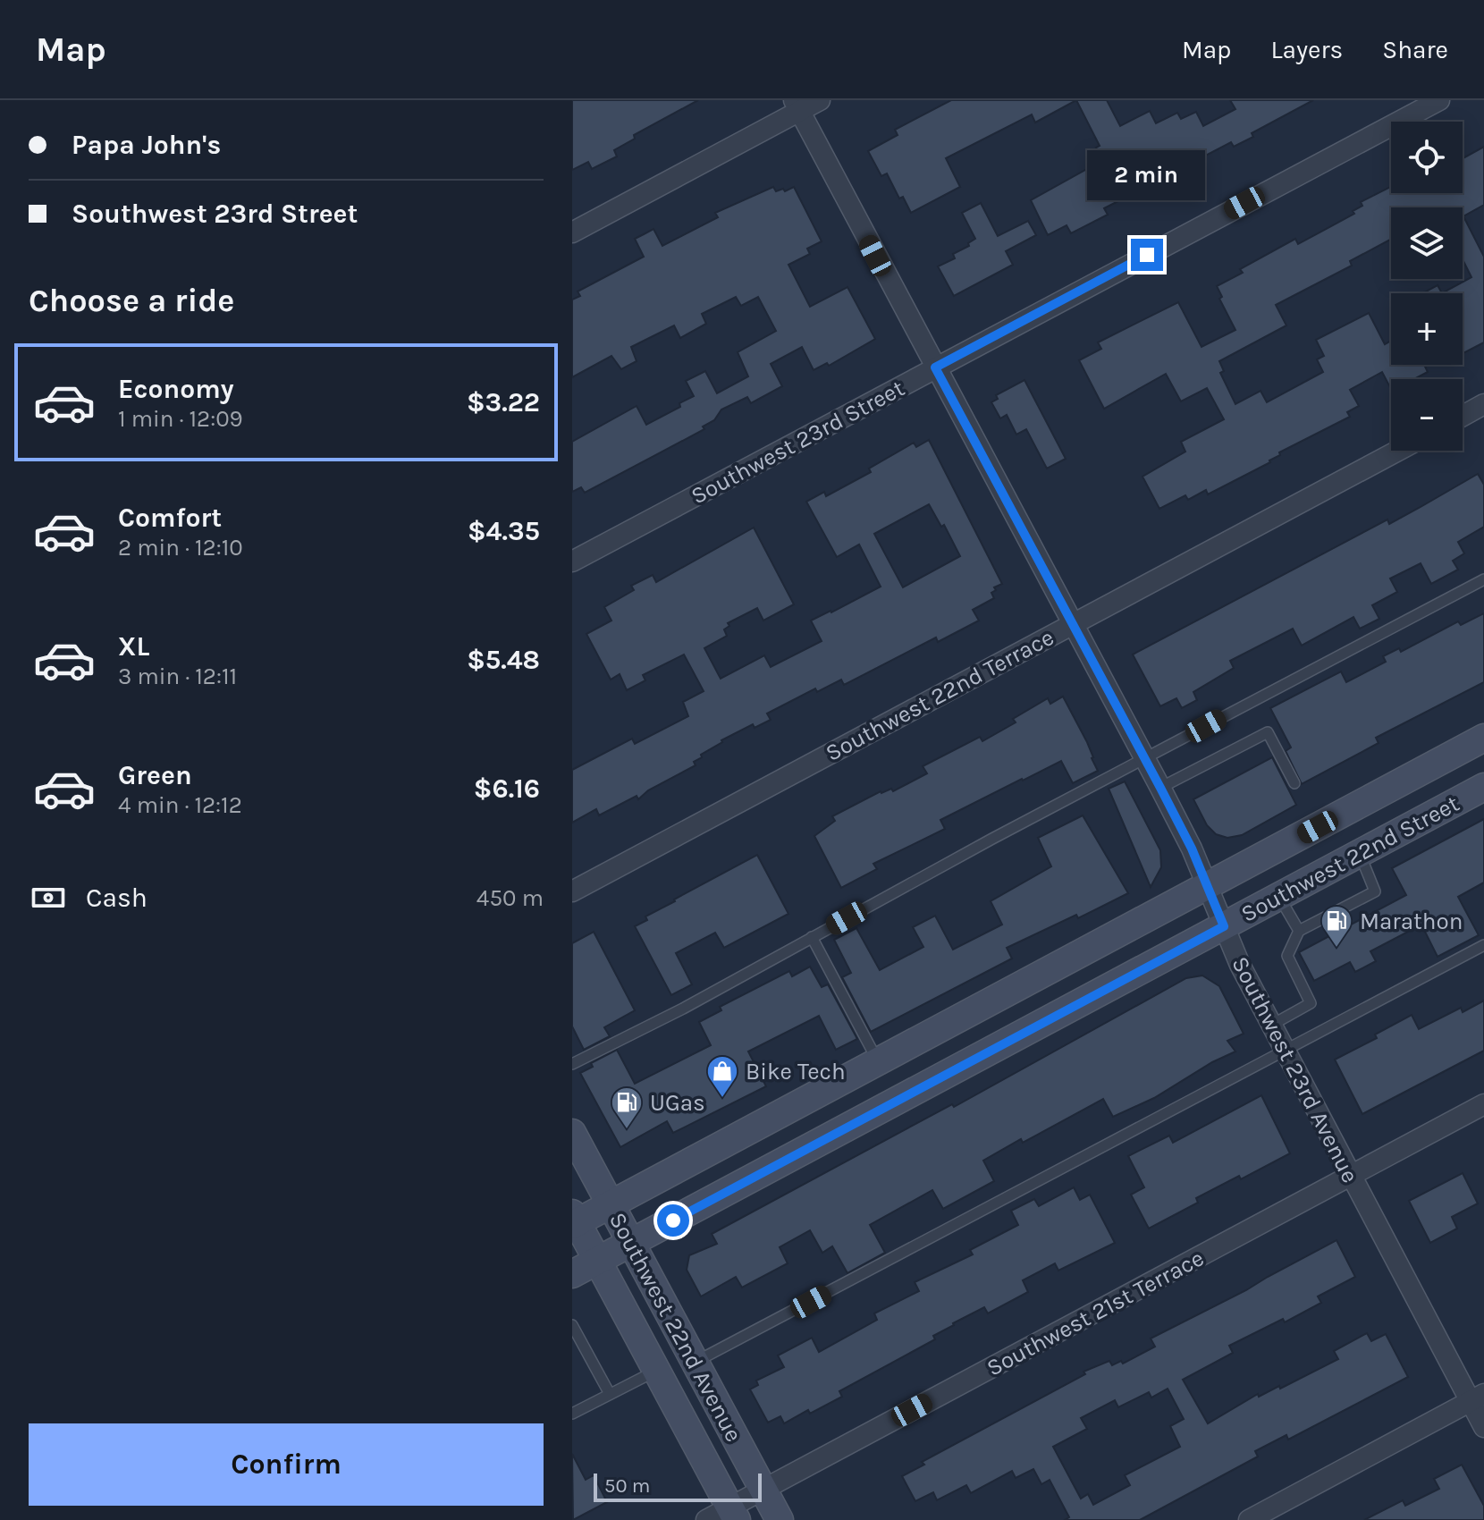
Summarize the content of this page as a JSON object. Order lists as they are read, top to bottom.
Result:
{
  "streets": {
    "main road": ["Southwest 22nd Street", "Southwest 22nd Avenue"],
    "street": [
      "Southwest 23rd Street",
      "Southwest 22nd Terrace",
      "Southwest 23rd Avenue",
      "Southwest 21st Terrace"
    ]
  },
  "crossings": [
    ["Southwest 23rd Street", "Southwest 23rd Avenue"],
    ["Southwest 22nd Terrace", "Southwest 23rd Avenue"],
    ["Southwest 22nd Street", "Southwest 23rd Avenue"],
    ["Southwest 22nd Street", "Southwest 22nd Avenue"],
    ["Southwest 23rd Avenue", "Southwest 21st Terrace"],
    ["Southwest 21st Terrace", "Southwest 22nd Avenue"]
  ],
  "places": {
    "fuel station": ["Marathon", "UGas"],
    "shop": ["Bike Tech"]
  },
  "scale_bar": "50 m",
  "page": {
    "header": "Map",
    "nav": ["Map", "Layers", "Share"],
    "banner": ["Papa John's", "Southwest 23rd Street"],
    "map_buttons": ["+", "−"],
    "bubble": "2 min",
    "heading": "Choose a ride",
    "list": [
      {
        "name": "Economy",
        "note": "1 min · 12:09",
        "value": "$3.22"
      },
      {
        "name": "Comfort",
        "note": "2 min · 12:10",
        "value": "$4.35"
      },
      {
        "name": "XL",
        "note": "3 min · 12:11",
        "value": "$5.48"
      },
      {
        "name": "Green",
        "note": "4 min · 12:12",
        "value": "$6.16"
      }
    ],
    "pay": ["Cash", "450 m"],
    "buttons": "Confirm",
    "scale": "50 m"
  }
}
